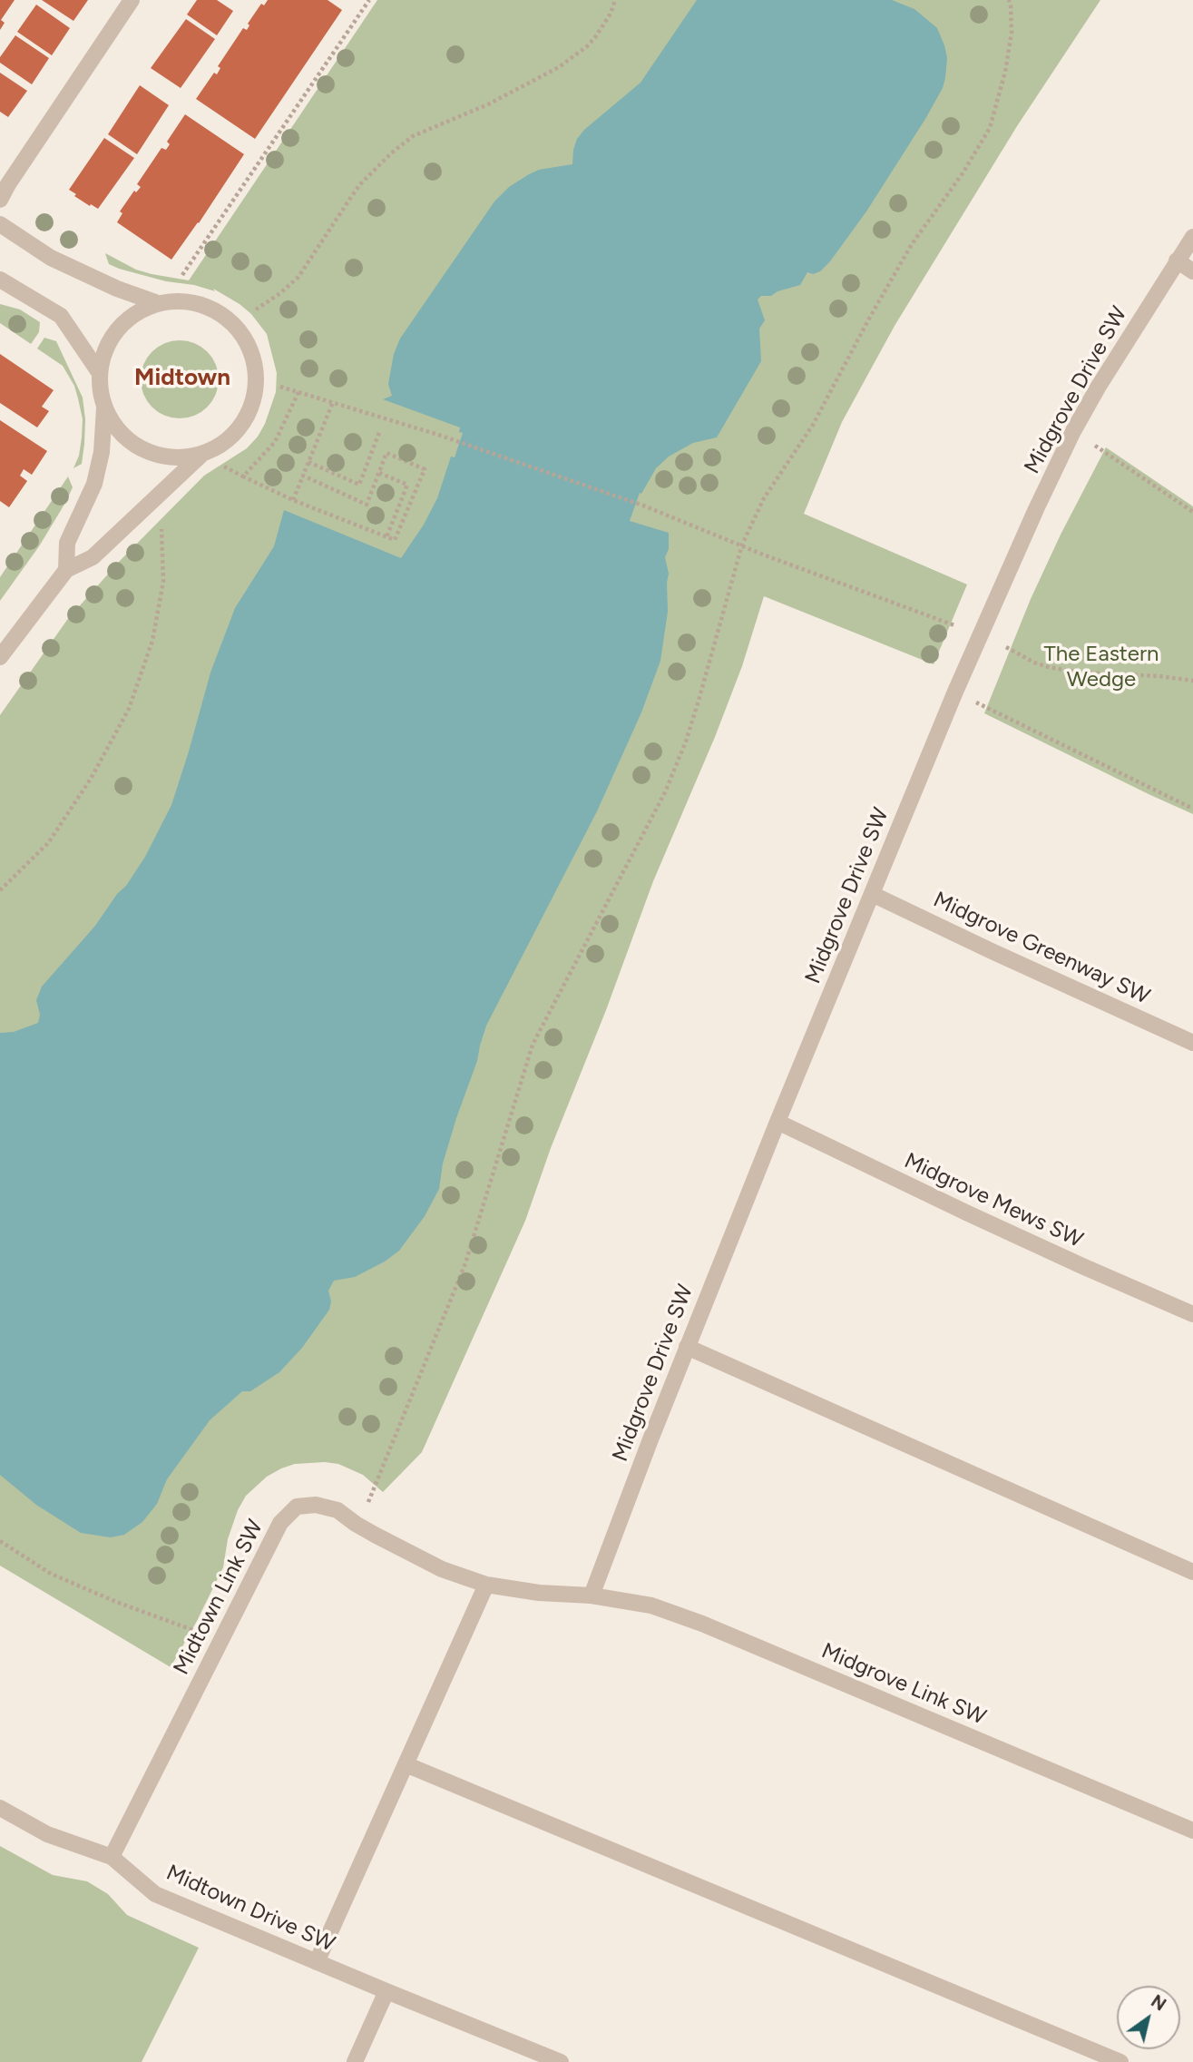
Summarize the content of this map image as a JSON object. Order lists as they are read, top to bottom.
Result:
{
  "streets": {
    "street": [
      "Midgrove Drive SW",
      "Midgrove Greenway SW",
      "Midgrove Mews SW",
      "Midtown Link SW",
      "Midgrove Link SW",
      "Midtown Drive SW"
    ]
  },
  "crossings": [
    ["Midgrove Drive SW", "Midgrove Greenway SW"],
    ["Midgrove Drive SW", "Midgrove Mews SW"],
    ["Midgrove Drive SW", "Midtown Link SW"],
    ["Midgrove Drive SW", "Midgrove Link SW"],
    ["Midtown Link SW", "Midgrove Link SW"],
    ["Midtown Link SW", "Midtown Drive SW"]
  ],
  "districts": ["Midtown"],
  "parks": ["The Eastern Wedge"],
  "north": "top right"
}
